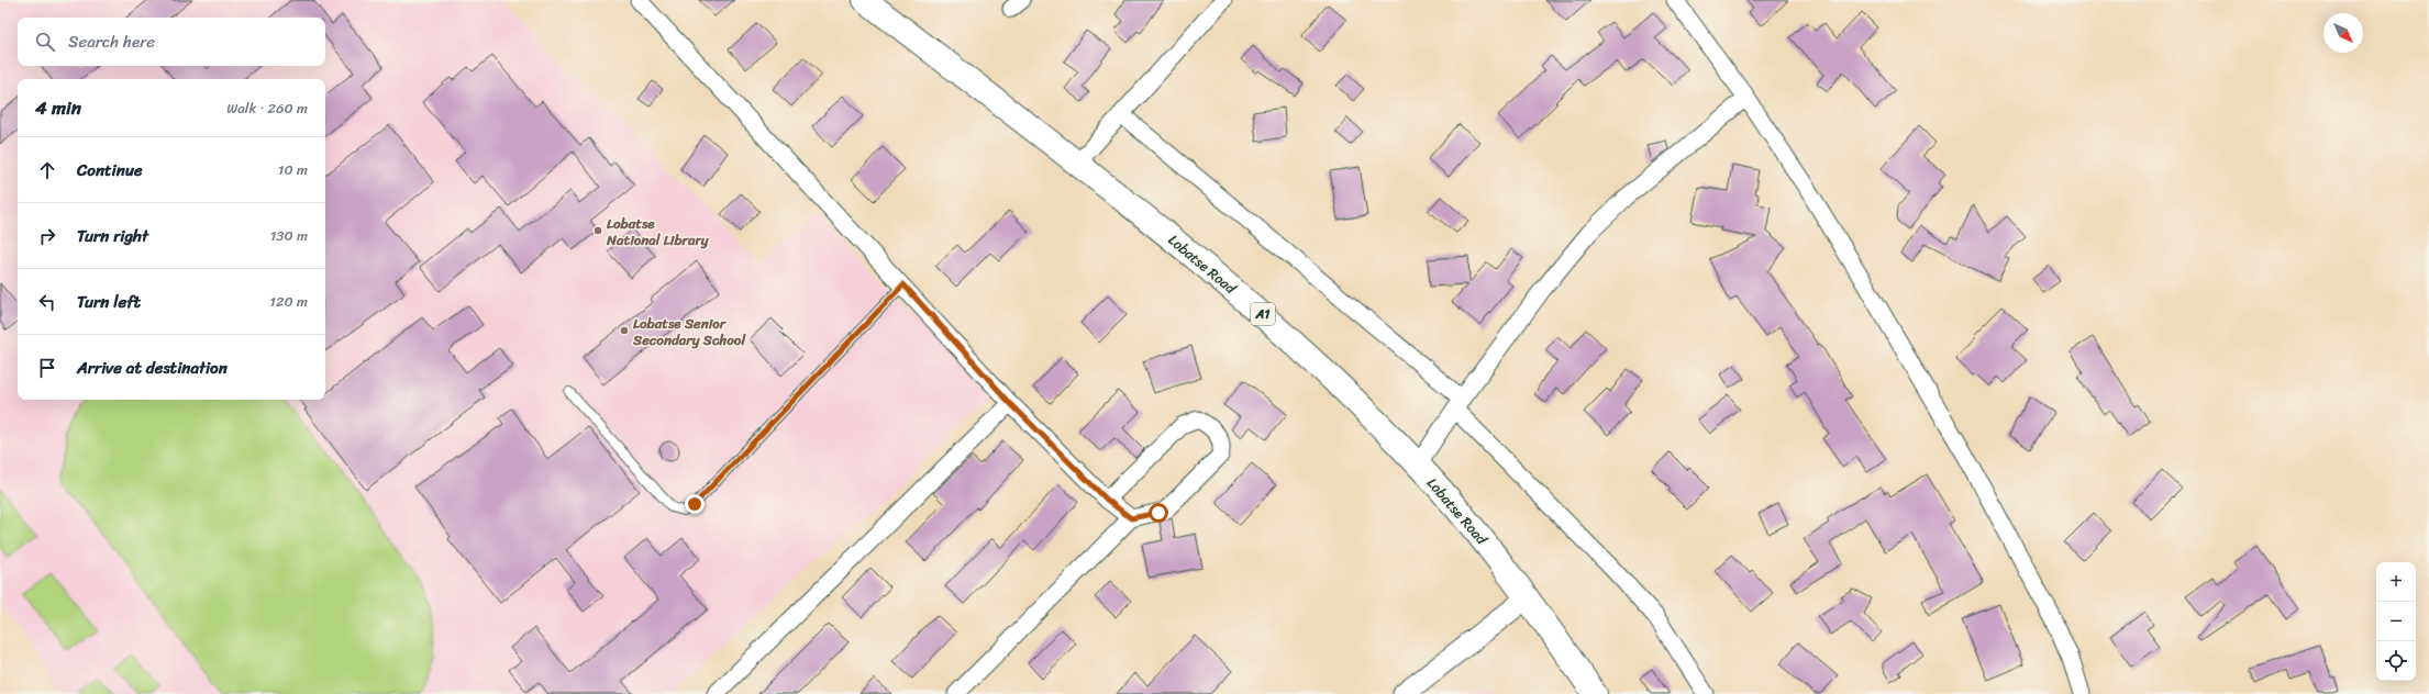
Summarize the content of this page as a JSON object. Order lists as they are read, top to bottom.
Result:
{
  "streets": {
    "highway": ["Lobatse Road", "A1"]
  },
  "places": ["Lobatse National Library", "Lobatse Senior Secondary School"],
  "north": "bottom right",
  "page": {
    "search": "Search here",
    "heading": ["4 min", "Walk · 260 m"],
    "list": [
      ["Continue", "10 m"],
      ["Turn right", "130 m"],
      ["Turn left", "120 m"],
      "Arrive at destination"
    ],
    "map_buttons": ["+", "−"]
  }
}
